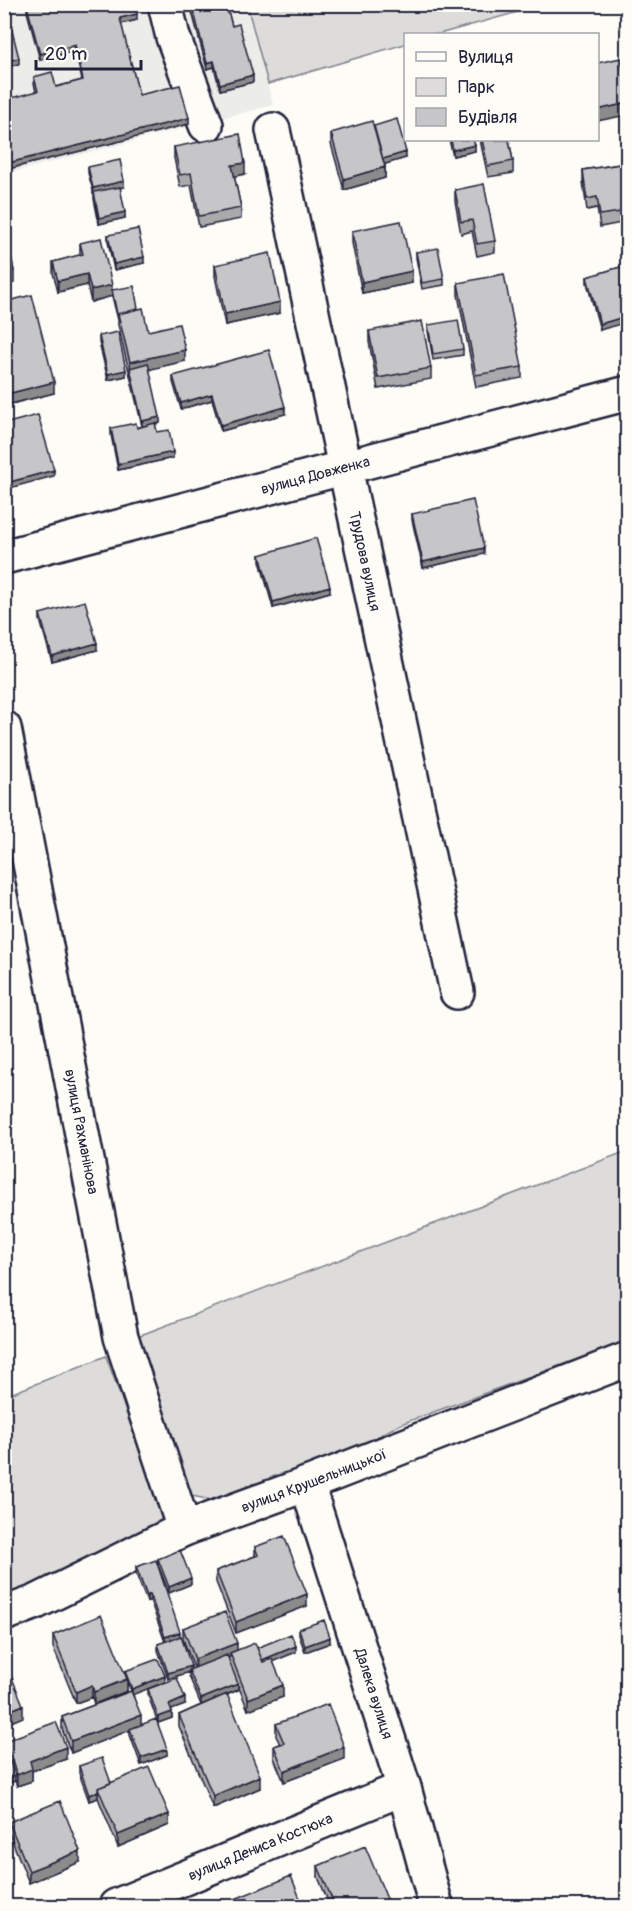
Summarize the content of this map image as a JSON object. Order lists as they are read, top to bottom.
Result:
{
  "streets": {
    "street": [
      "вулиця Довженка",
      "Трудова вулиця",
      "вулиця Рахманінова",
      "вулиця Крушельницької",
      "Далека вулиця",
      "вулиця Дениса Костюка"
    ]
  },
  "crossings": [
    ["вулиця Довженка", "Трудова вулиця"],
    ["вулиця Рахманінова", "вулиця Крушельницької"],
    ["вулиця Крушельницької", "Далека вулиця"],
    ["Далека вулиця", "вулиця Дениса Костюка"]
  ],
  "legend": ["Вулиця", "Парк", "Будівля"],
  "scale_bar": "20 m"
}
